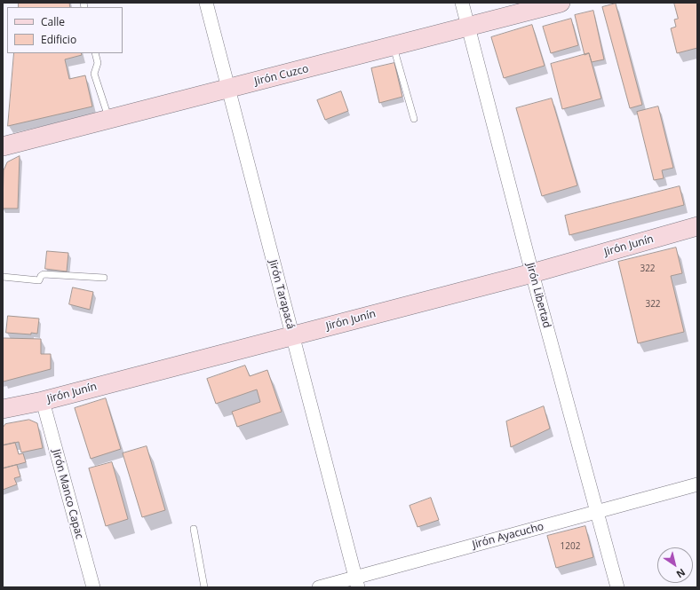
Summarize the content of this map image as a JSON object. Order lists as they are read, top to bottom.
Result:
{
  "streets": {
    "street": [
      "Jirón Cuzco",
      "Jirón Junín",
      "Jirón Tarapacá",
      "Jirón Libertad",
      "Jirón Manco Capac",
      "Jirón Ayacucho"
    ]
  },
  "crossings": [
    ["Jirón Cuzco", "Jirón Tarapacá"],
    ["Jirón Cuzco", "Jirón Libertad"],
    ["Jirón Junín", "Jirón Tarapacá"],
    ["Jirón Junín", "Jirón Libertad"],
    ["Jirón Junín", "Jirón Manco Capac"],
    ["Jirón Tarapacá", "Jirón Ayacucho"],
    ["Jirón Libertad", "Jirón Ayacucho"]
  ],
  "house_numbers": ["322", "322", "1202"],
  "legend": ["Calle", "Edificio"],
  "north": "bottom right"
}
